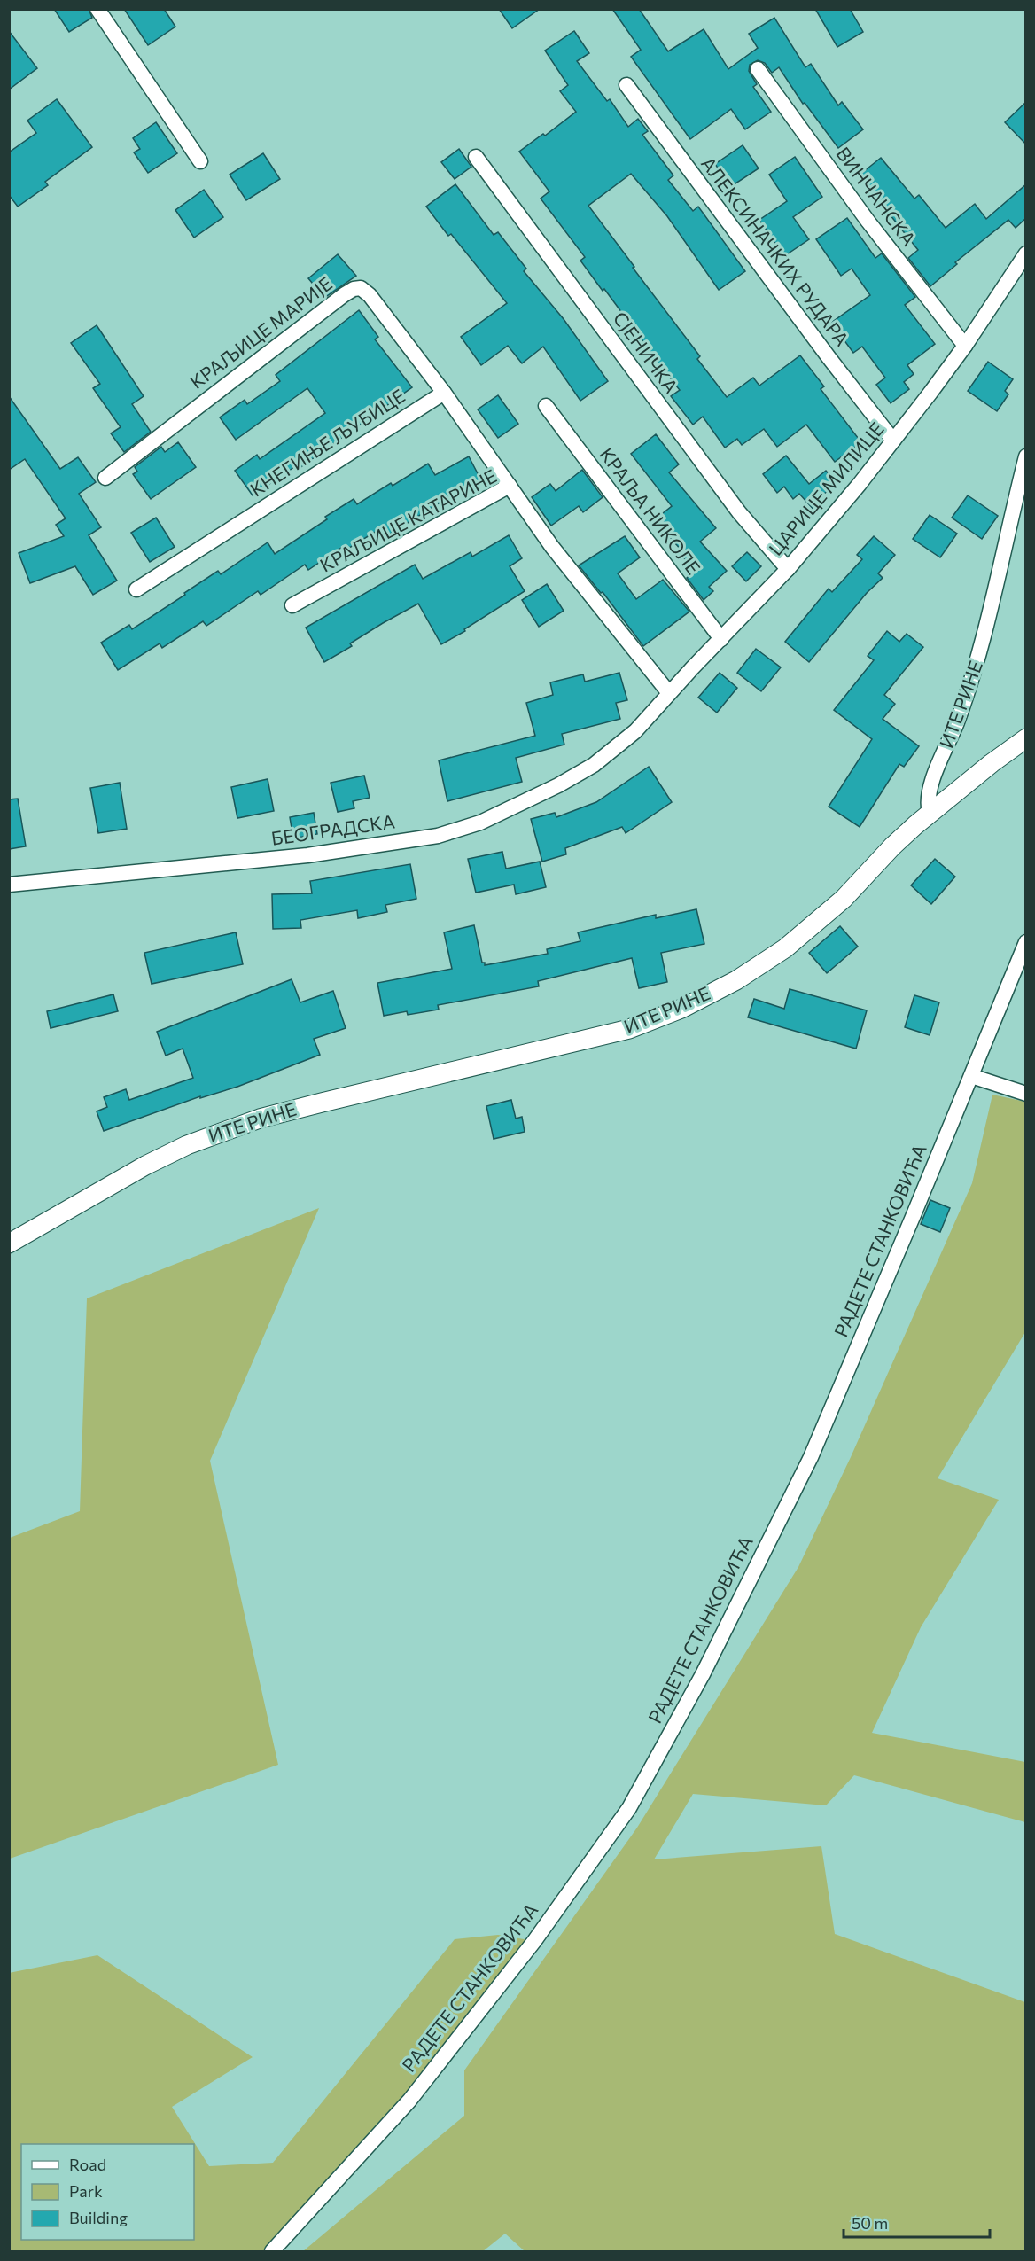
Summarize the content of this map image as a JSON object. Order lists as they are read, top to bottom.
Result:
{
  "streets": {
    "street": [
      "ВИНЧАНСКА",
      "АЛЕКСИНАЧКИХ РУДАРА",
      "КРАЉИЦЕ МАРИЈЕ",
      "СЈЕНИЧКА",
      "КНЕГИЊЕ ЉУБИЦЕ",
      "ЦАРИЦЕ МИЛИЦЕ",
      "КРАЉА НИКОЛЕ",
      "КРАЉИЦЕ КАТАРИНЕ",
      "ИТЕ РИНЕ",
      "БЕОГРАДСКА",
      "РАДЕТЕ СТАНКОВИЋА"
    ]
  },
  "crossings": [
    ["ВИНЧАНСКА", "ЦАРИЦЕ МИЛИЦЕ"],
    ["АЛЕКСИНАЧКИХ РУДАРА", "ЦАРИЦЕ МИЛИЦЕ"],
    ["КРАЉИЦЕ МАРИЈЕ", "КНЕГИЊЕ ЉУБИЦЕ"],
    ["СЈЕНИЧКА", "ЦАРИЦЕ МИЛИЦЕ"],
    ["ЦАРИЦЕ МИЛИЦЕ", "КРАЉА НИКОЛЕ"],
    ["ЦАРИЦЕ МИЛИЦЕ", "КРАЉИЦЕ КАТАРИНЕ"],
    ["ЦАРИЦЕ МИЛИЦЕ", "БЕОГРАДСКА"]
  ],
  "legend": ["Road", "Park", "Building"],
  "scale_bar": "50 m"
}
